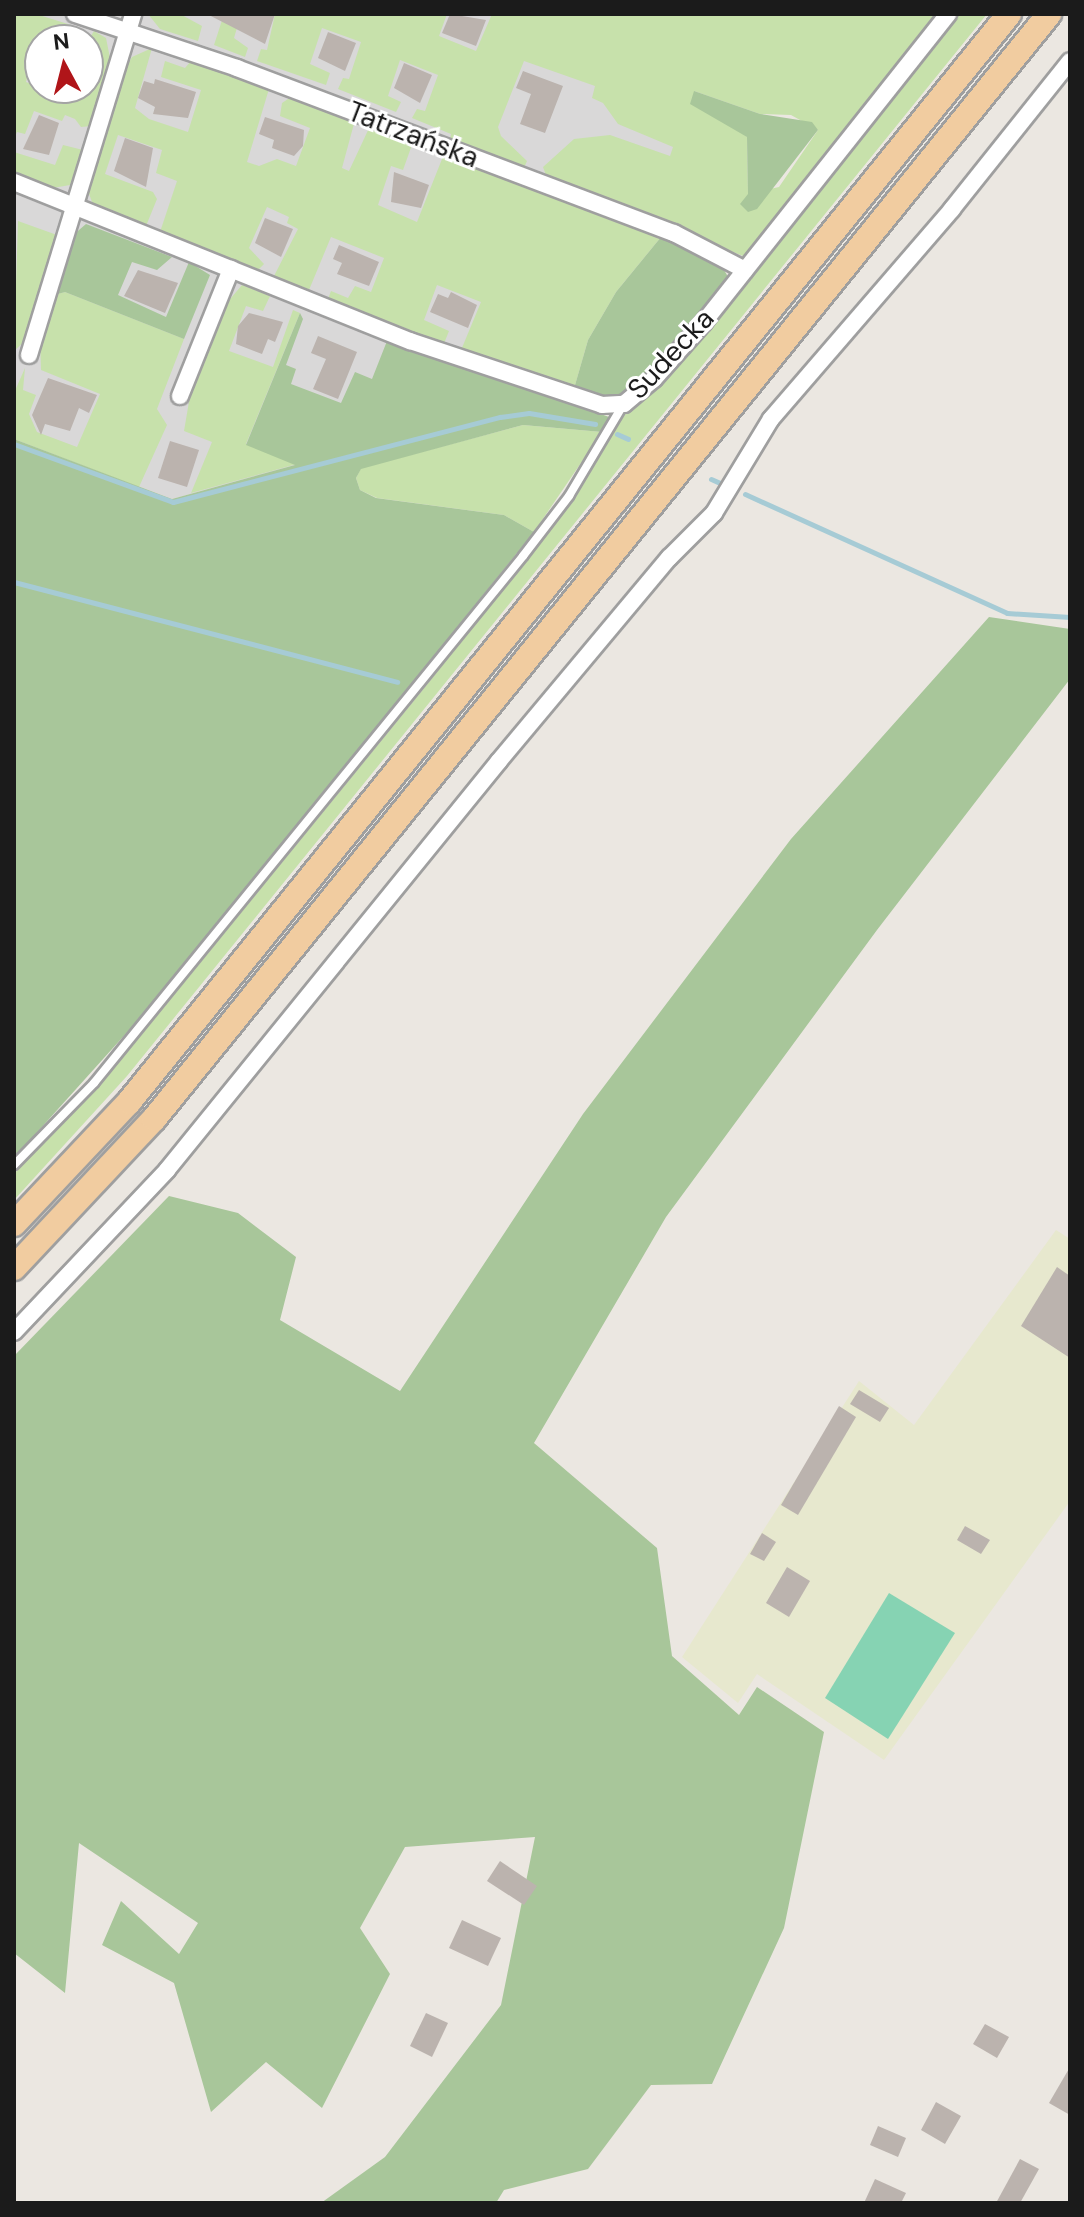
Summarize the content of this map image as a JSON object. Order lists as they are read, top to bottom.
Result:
{
  "streets": {
    "street": ["Tatrzańska", "Sudecka"]
  },
  "crossings": [
    ["Tatrzańska", "Sudecka"]
  ],
  "north": "top"
}
